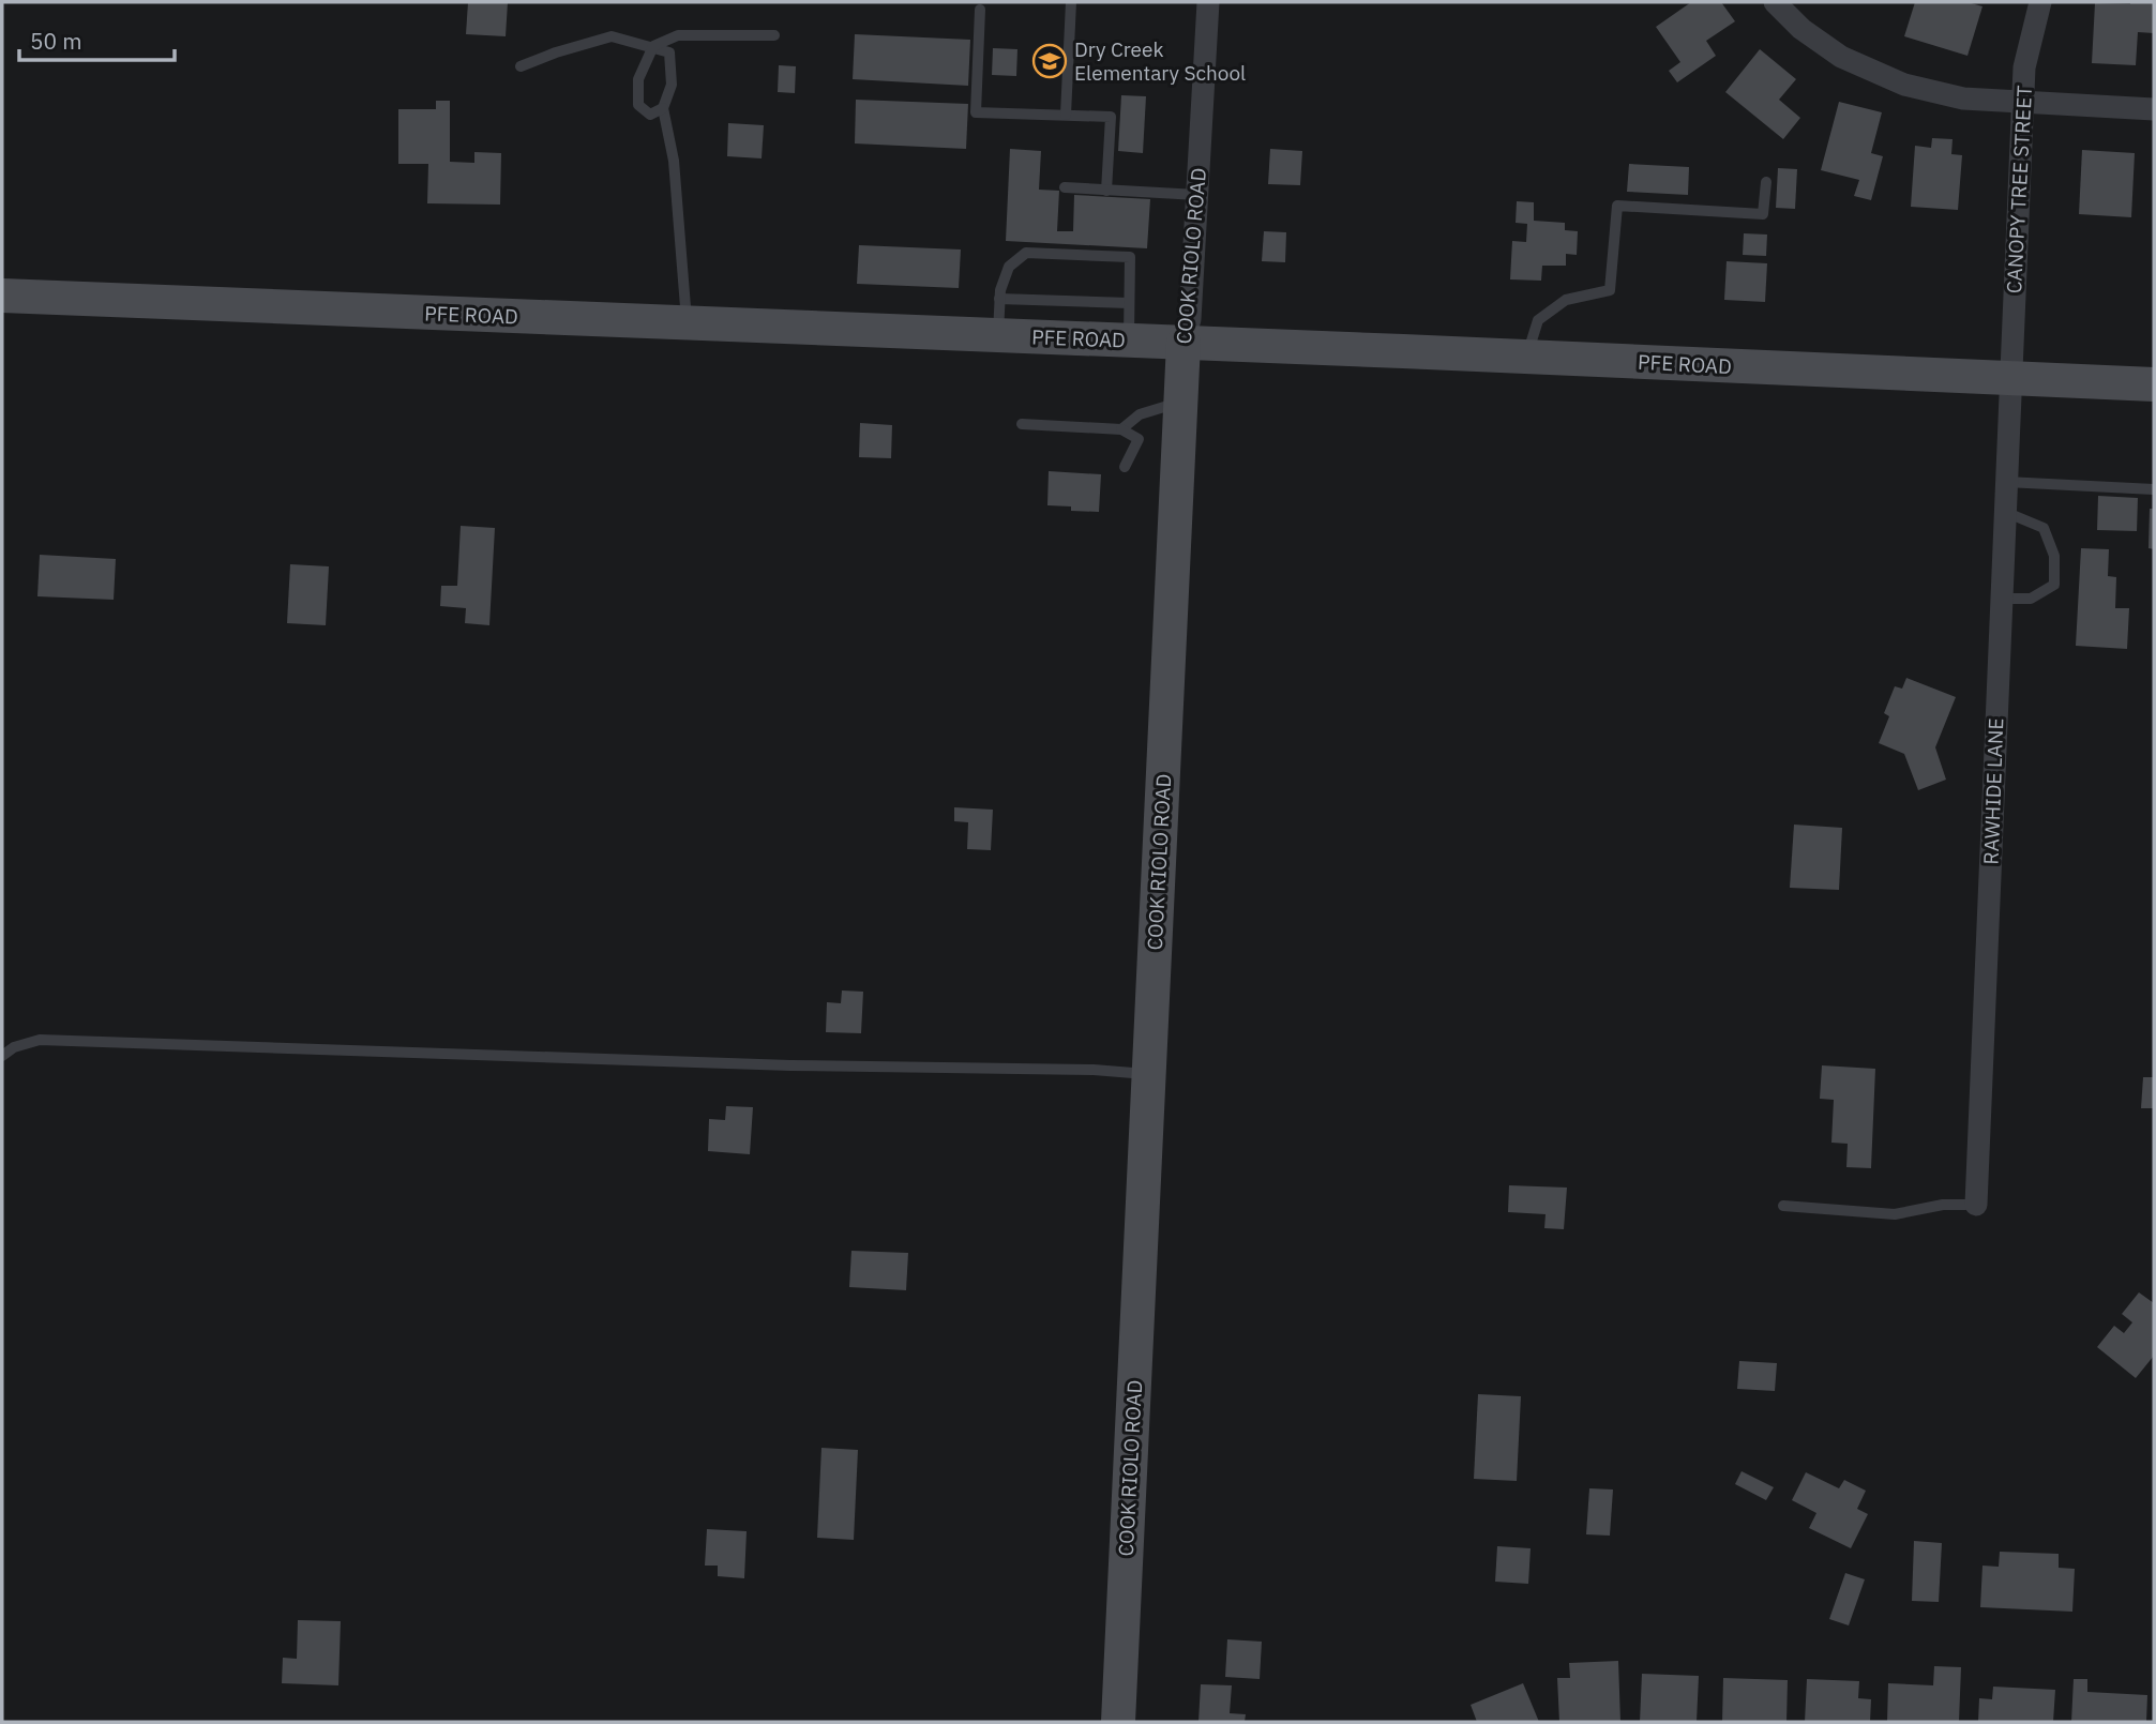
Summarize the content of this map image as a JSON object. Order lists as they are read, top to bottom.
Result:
{
  "streets": {
    "main road": ["COOK RIOLO ROAD", "PFE ROAD"],
    "street": ["CANOPY TREE STREET", "RAWHIDE LANE"]
  },
  "crossings": [
    ["CANOPY TREE STREET", "PFE ROAD"],
    ["CANOPY TREE STREET", "RAWHIDE LANE"],
    ["COOK RIOLO ROAD", "PFE ROAD"],
    ["PFE ROAD", "RAWHIDE LANE"]
  ],
  "places": {
    "school or university": ["Dry Creek Elementary School"]
  },
  "scale_bar": "50 m"
}
